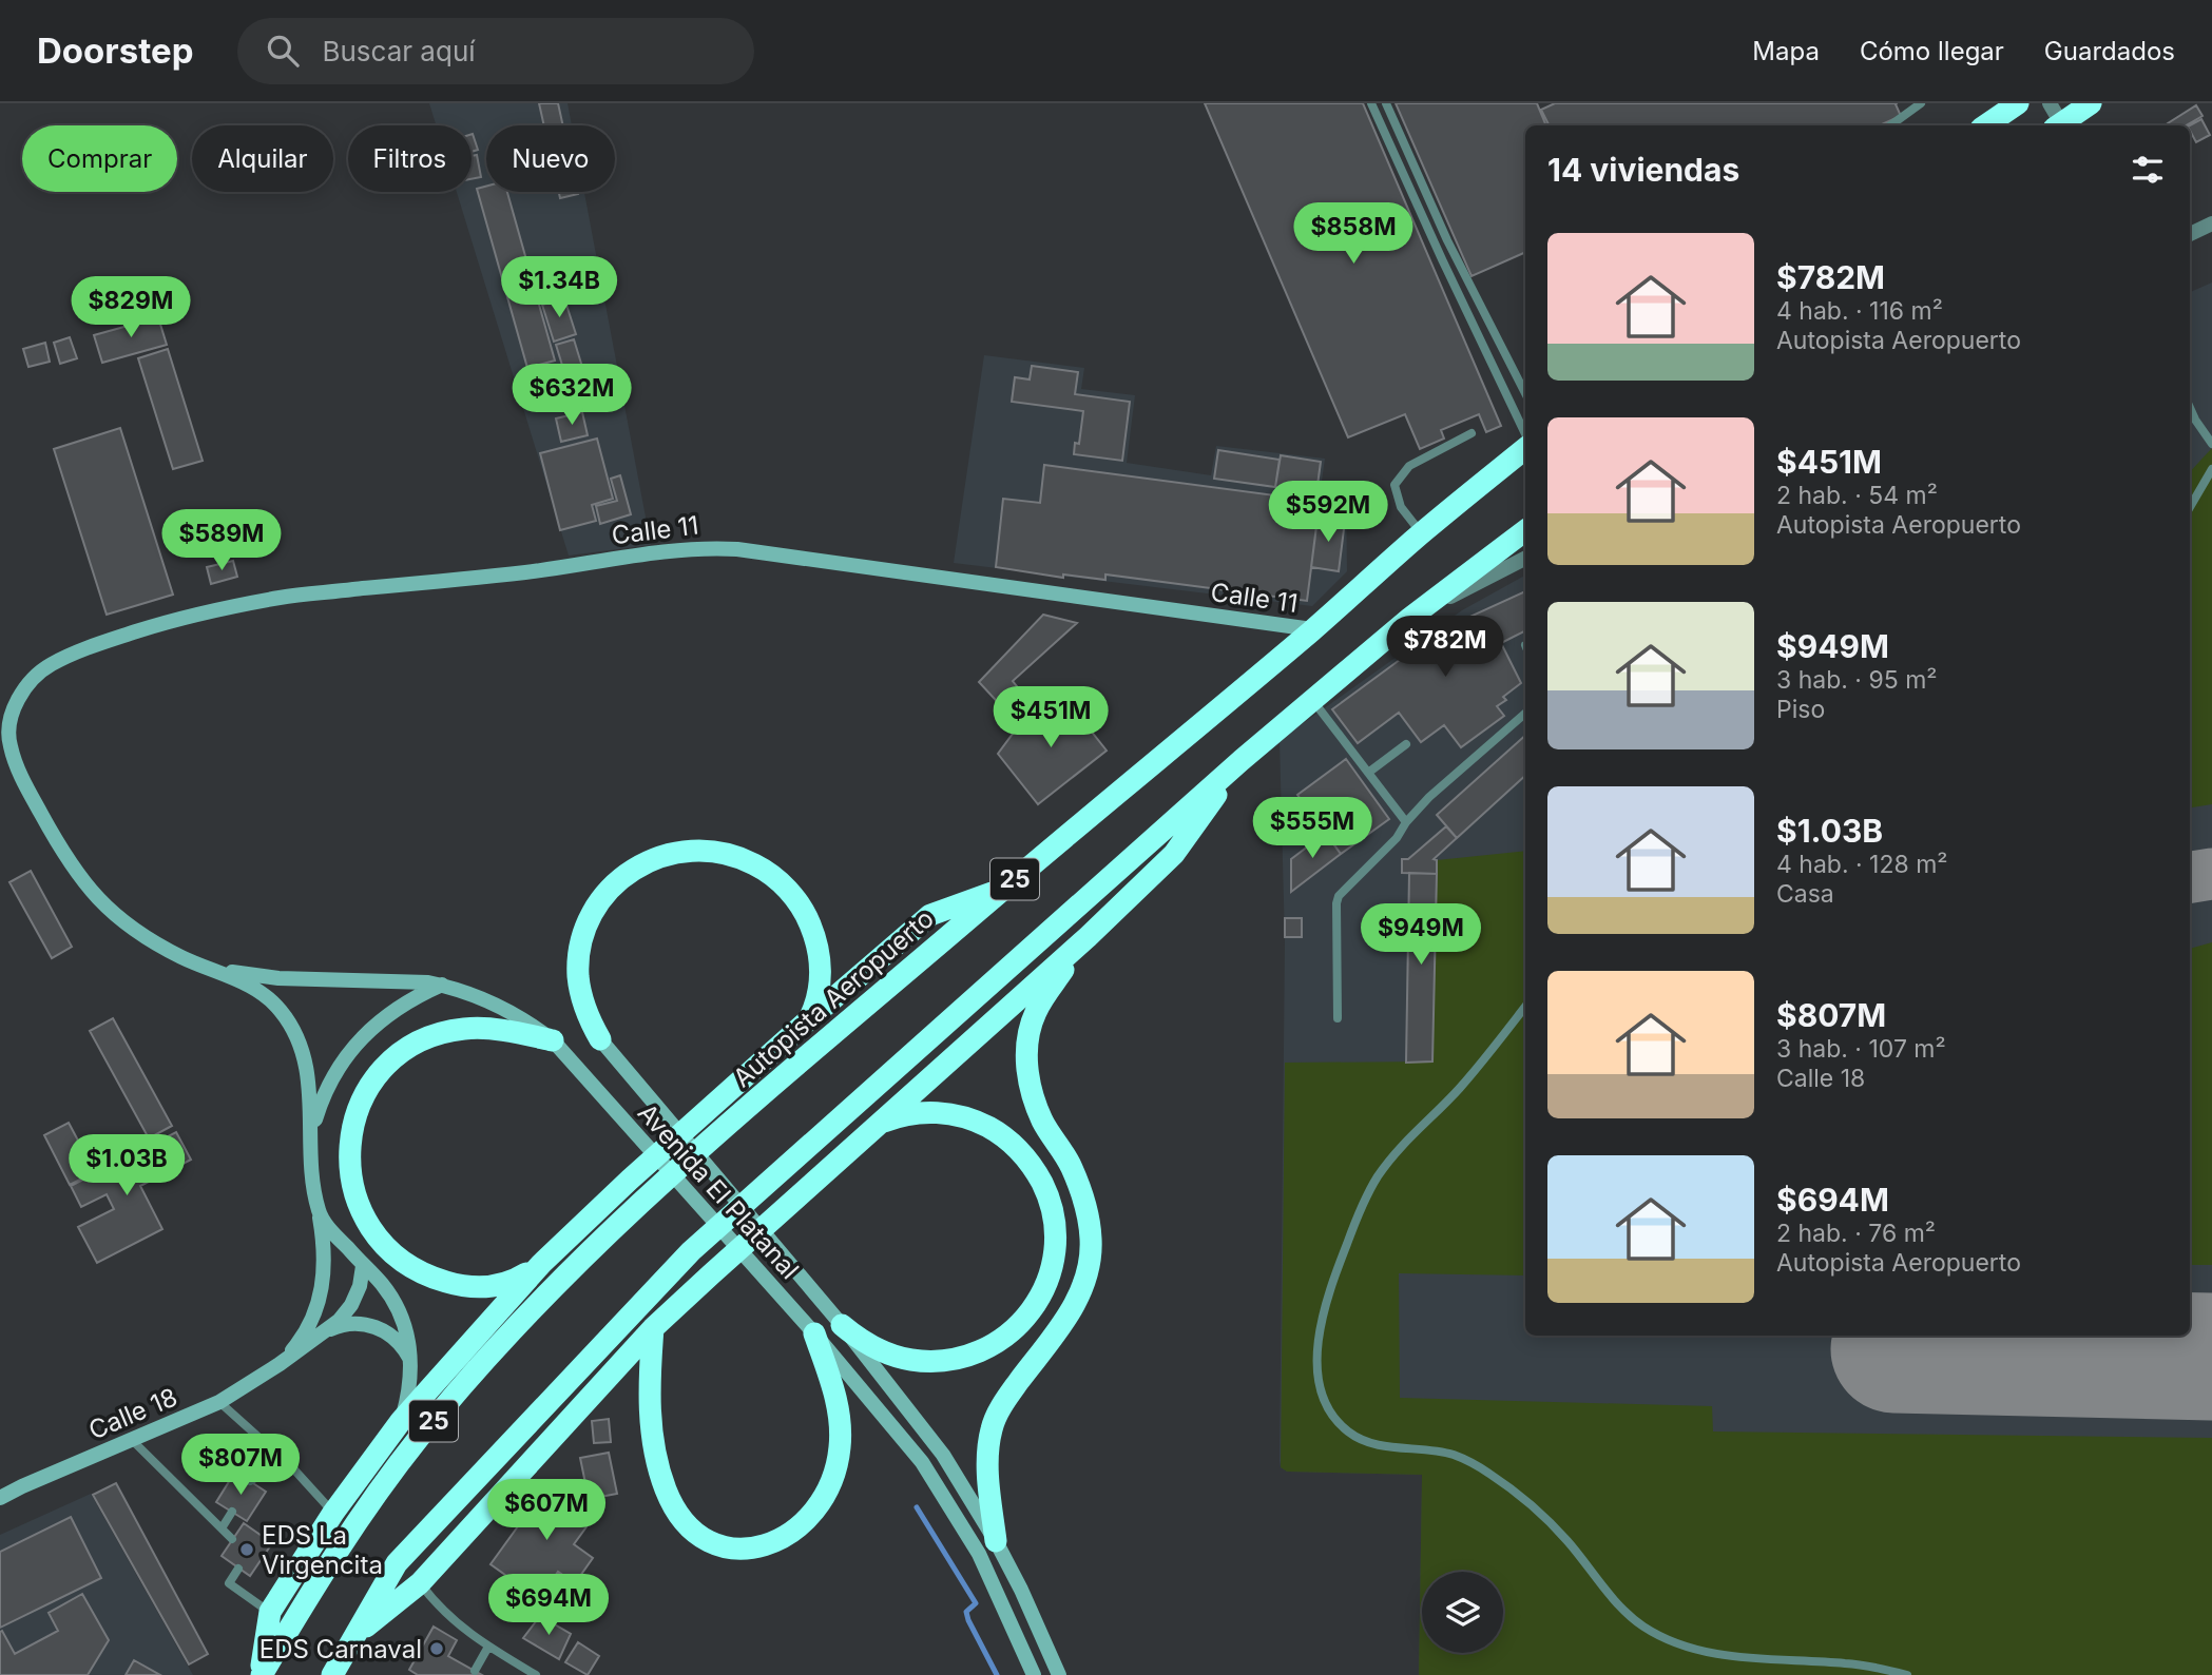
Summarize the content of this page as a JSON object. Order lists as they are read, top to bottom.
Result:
{
  "streets": {
    "highway": ["25", "Autopista Aeropuerto"],
    "main road": ["Calle 11", "Avenida El Platanal", "Calle 18"]
  },
  "crossings": [
    ["Calle 11", "Autopista Aeropuerto"],
    ["Calle 11", "Avenida El Platanal"],
    ["Avenida El Platanal", "Calle 18"]
  ],
  "places": ["EDS La Virgencita", "EDS Carnaval"],
  "page": {
    "header": "Doorstep",
    "search": "Buscar aquí",
    "nav": ["Mapa", "Cómo llegar", "Guardados"],
    "chip": [
      "Comprar",
      "Alquilar",
      "Filtros",
      "Nuevo"
    ],
    "heading": "14 viviendas",
    "price": [
      "$858M",
      "$1.34B",
      "$829M",
      "$632M",
      "$592M",
      "$589M",
      "$782M",
      "$451M",
      "$555M",
      "$949M",
      "$1.03B",
      "$807M",
      "$607M",
      "$694M"
    ],
    "list": [
      {
        "name": "$782M",
        "note": "4 hab. · 116 m² · Autopista Aeropuerto"
      },
      {
        "name": "$451M",
        "note": "2 hab. · 54 m² · Autopista Aeropuerto"
      },
      {
        "name": "$949M",
        "note": "3 hab. · 95 m² · Piso"
      },
      {
        "name": "$1.03B",
        "note": "4 hab. · 128 m² · Casa"
      },
      {
        "name": "$807M",
        "note": "3 hab. · 107 m² · Calle 18"
      },
      {
        "name": "$694M",
        "note": "2 hab. · 76 m² · Autopista Aeropuerto"
      }
    ]
  }
}
